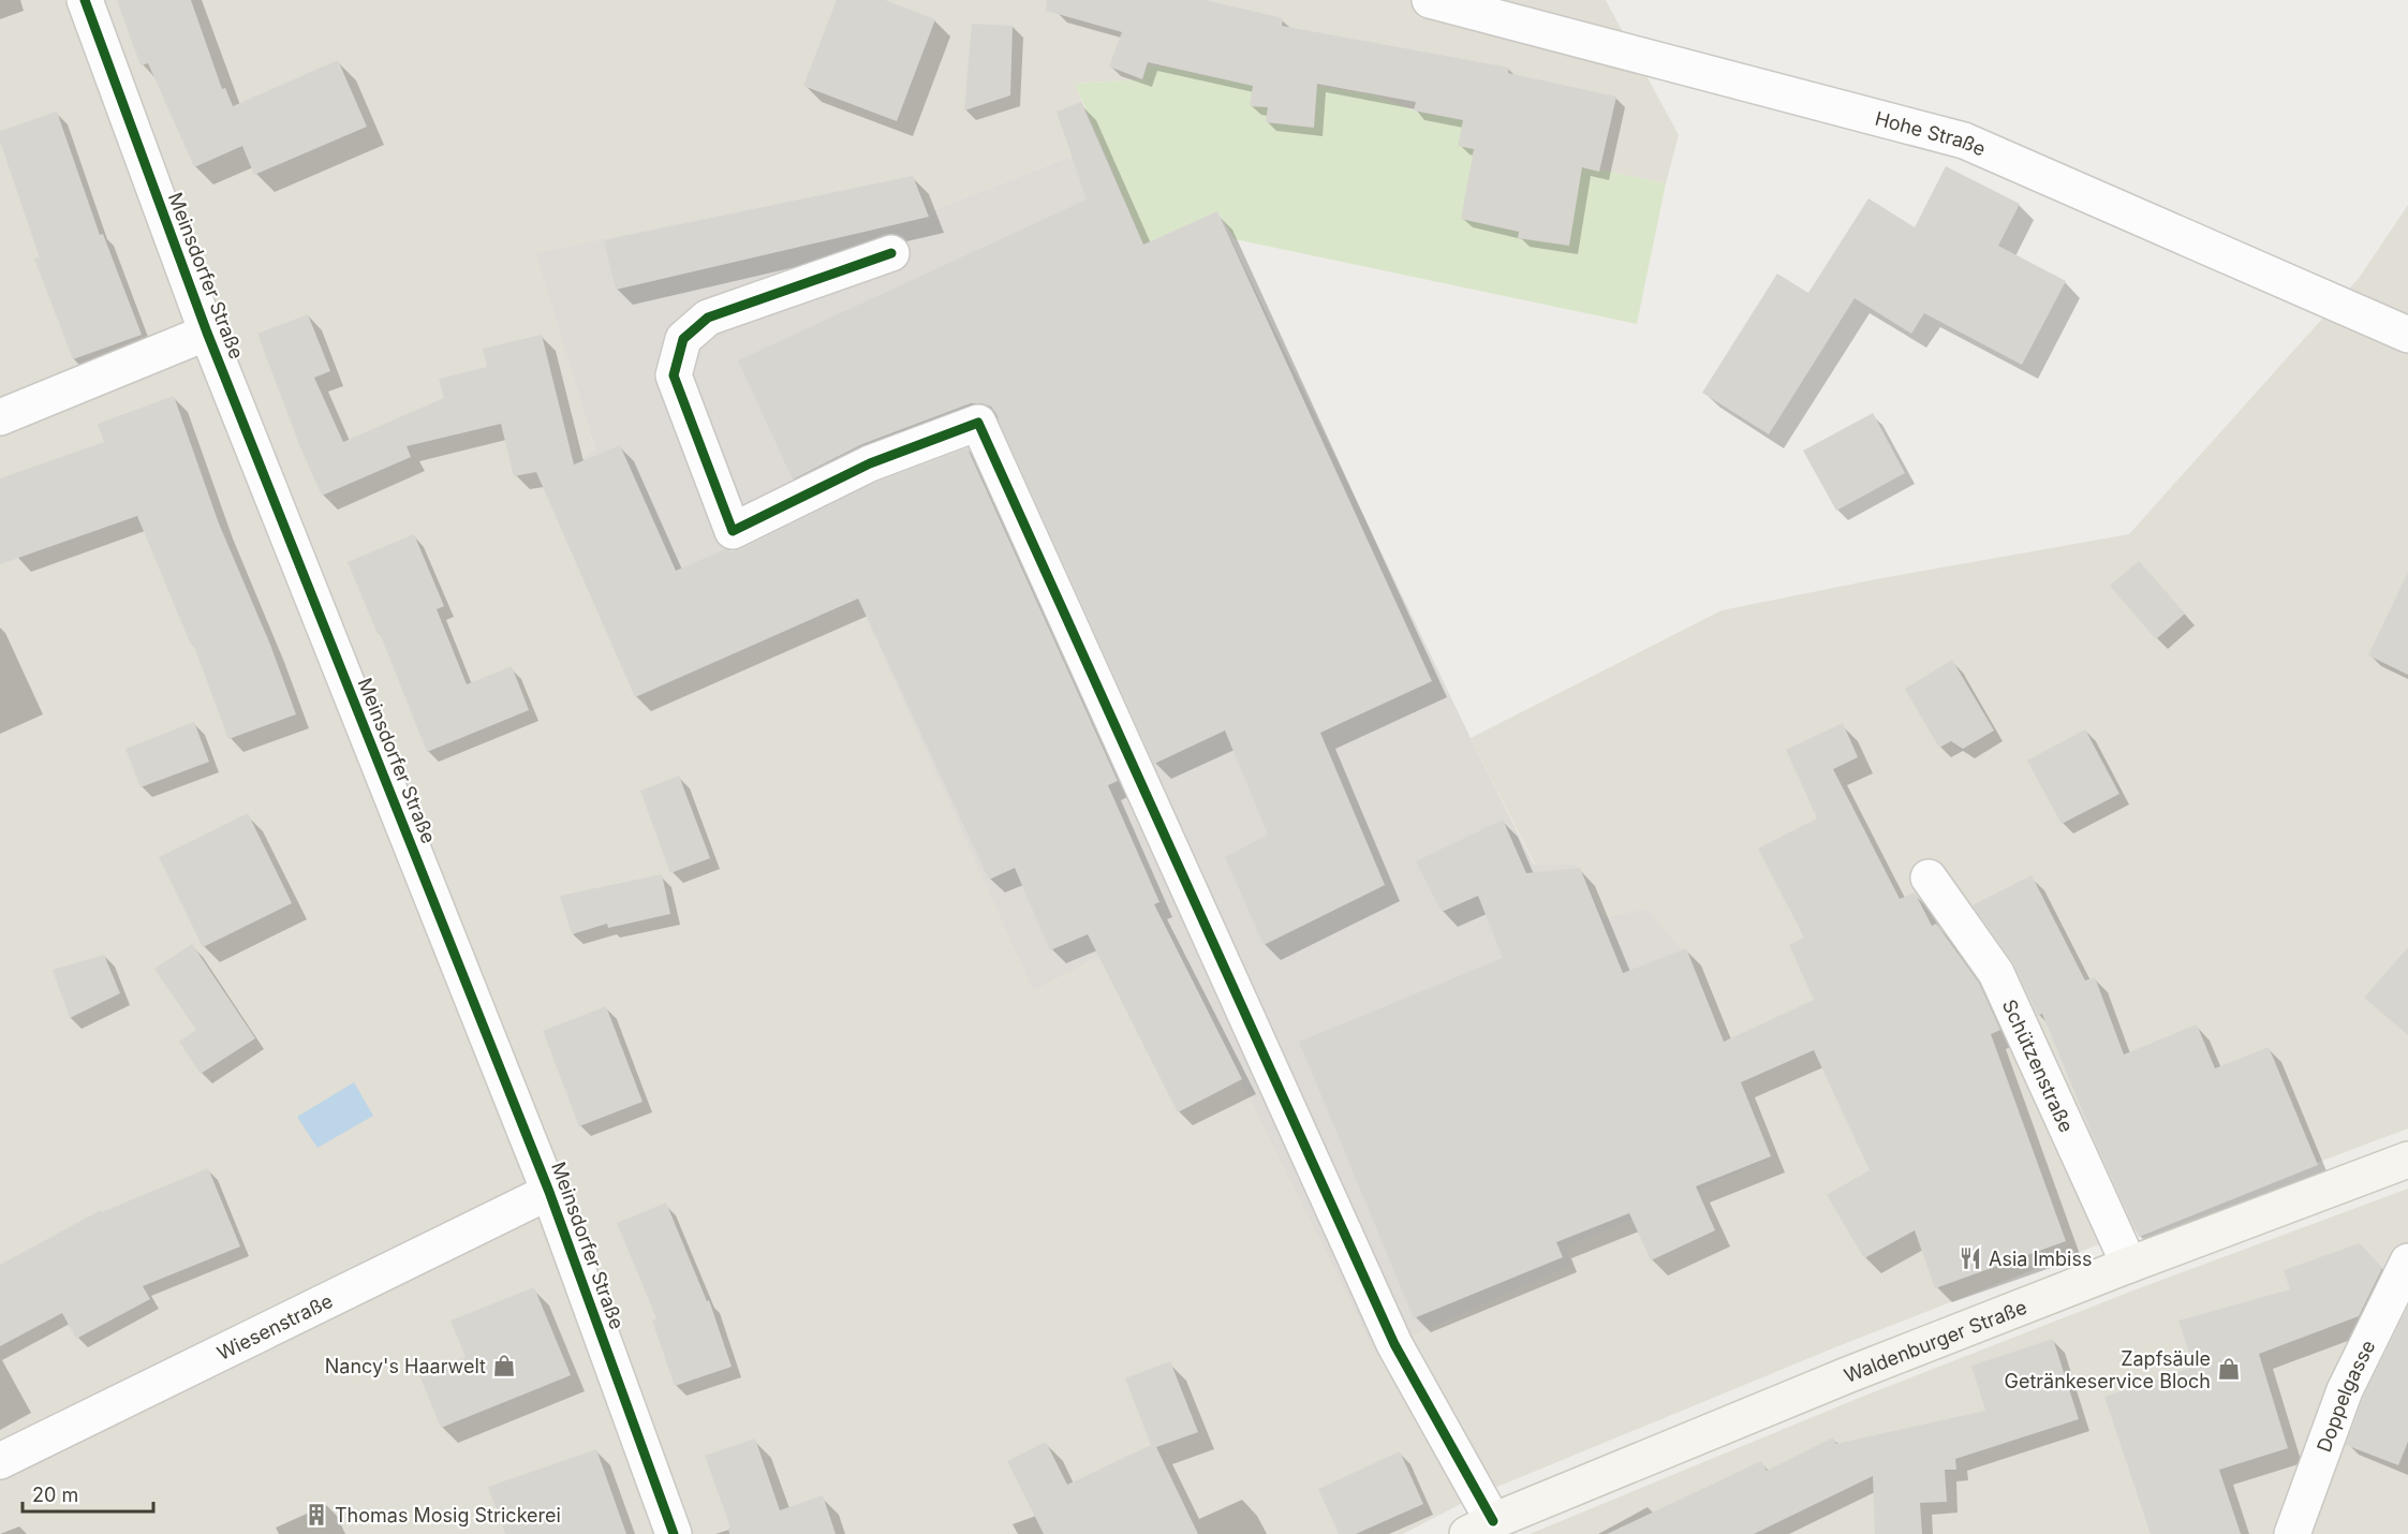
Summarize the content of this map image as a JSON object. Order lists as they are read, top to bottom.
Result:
{
  "streets": {
    "main road": ["Waldenburger Straße"],
    "street": [
      "Hohe Straße",
      "Meinsdorfer Straße",
      "Schützenstraße",
      "Wiesenstraße",
      "Doppelgasse"
    ]
  },
  "crossings": [
    ["Meinsdorfer Straße", "Wiesenstraße"],
    ["Schützenstraße", "Waldenburger Straße"]
  ],
  "places": {
    "restaurant": ["Asia Imbiss"],
    "shop": ["Nancy's Haarwelt", "Zapfsäule Getränkeservice Bloch"],
    "building": ["Thomas Mosig Strickerei"]
  },
  "scale_bar": "20 m"
}
